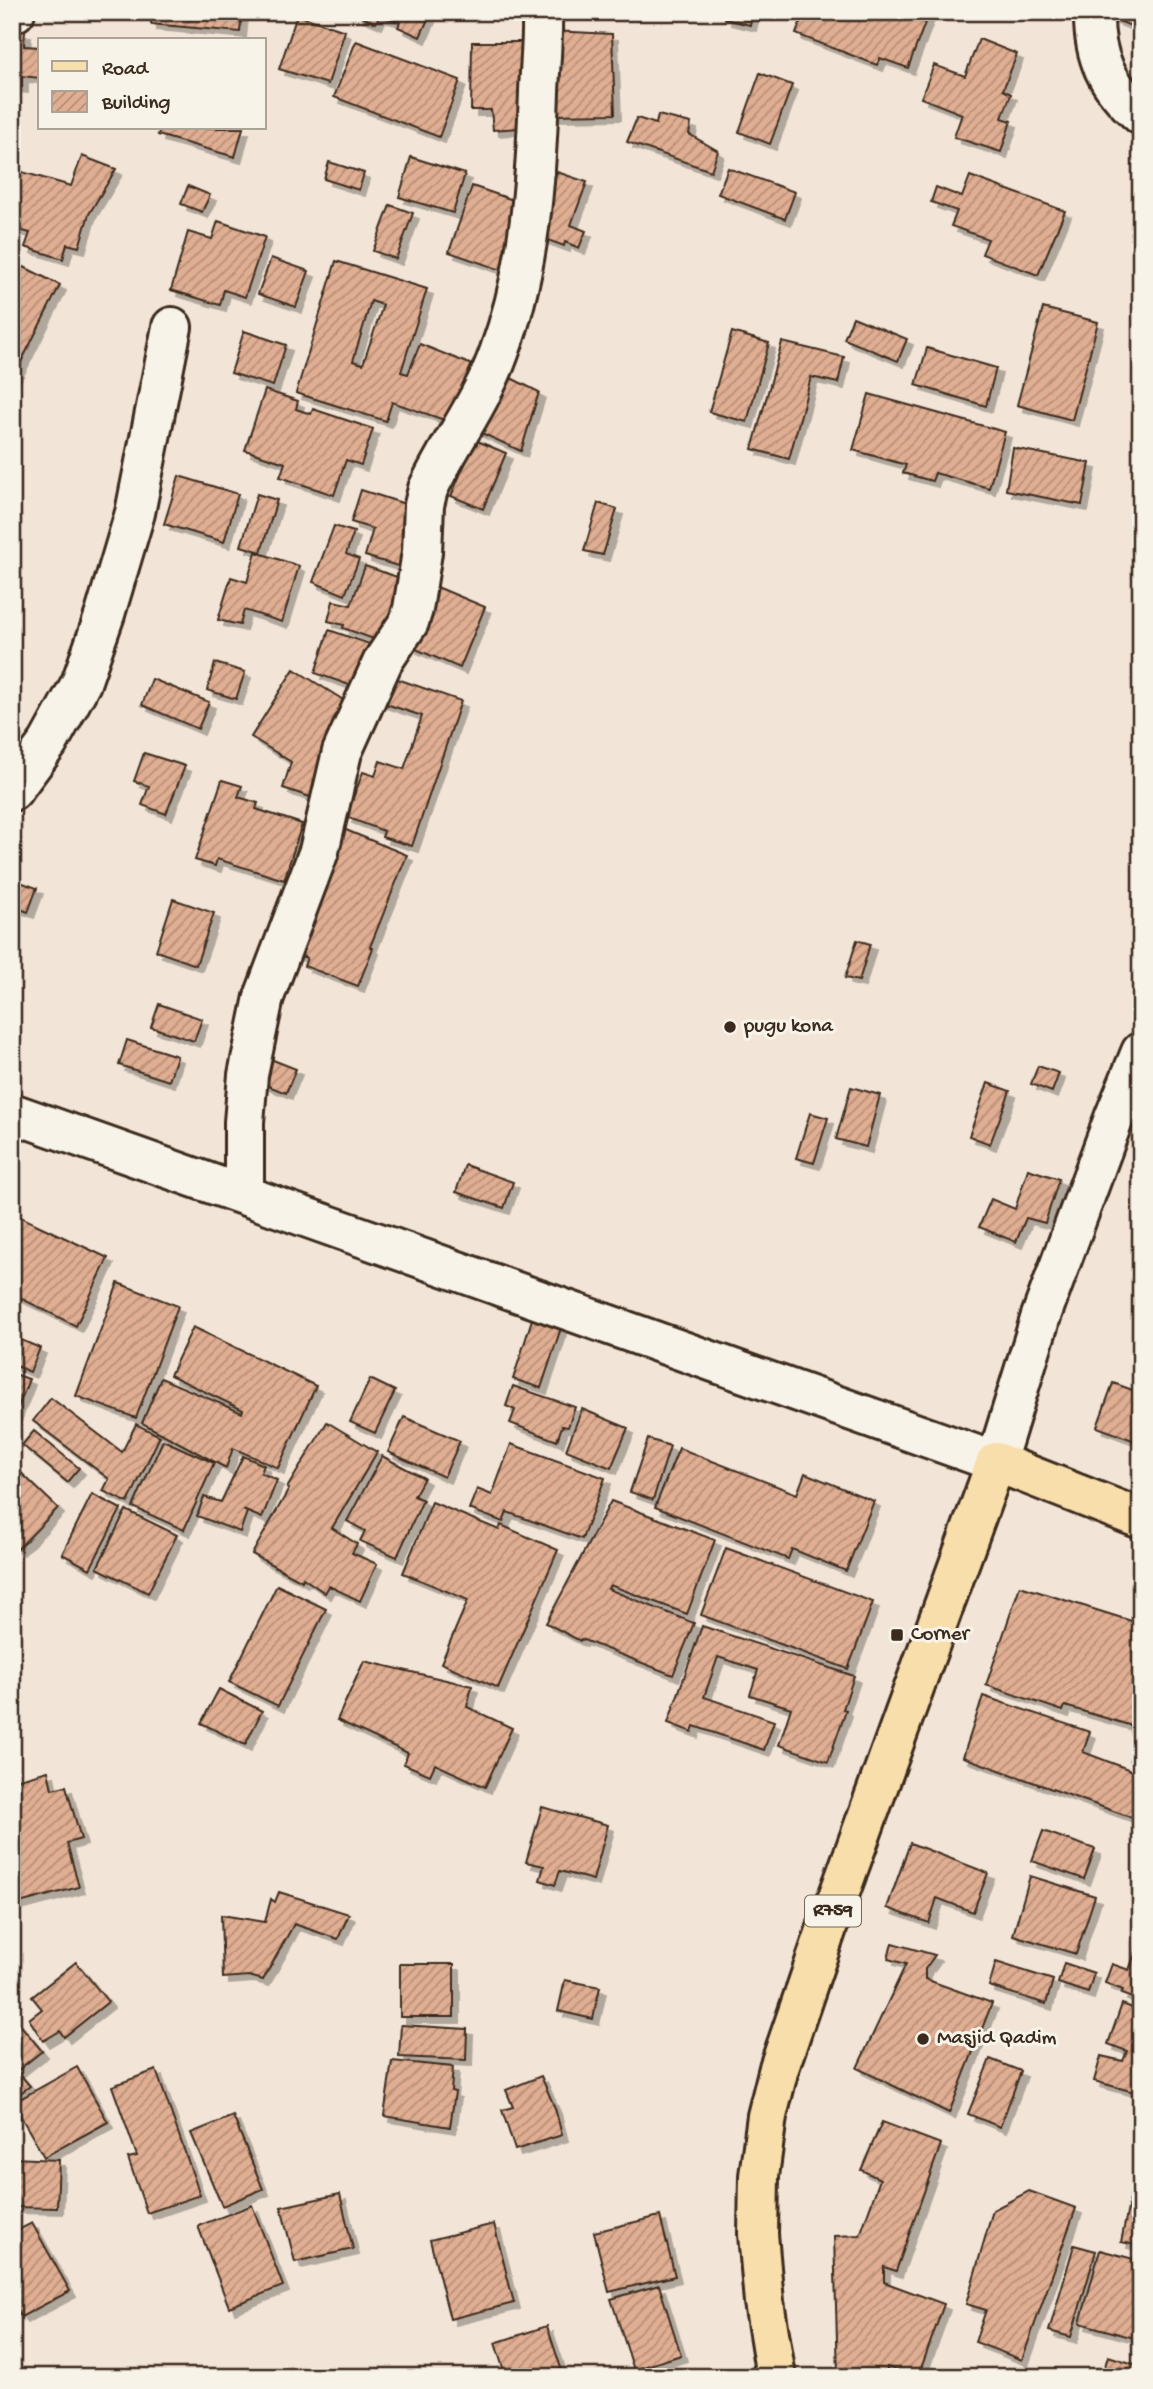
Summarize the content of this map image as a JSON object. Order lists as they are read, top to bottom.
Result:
{
  "streets": {
    "main road": ["R759"]
  },
  "places": {
    "other": ["pugu kona", "Masjid Qadim"],
    "transit": ["Corner"]
  },
  "legend": ["Road", "Building"]
}
